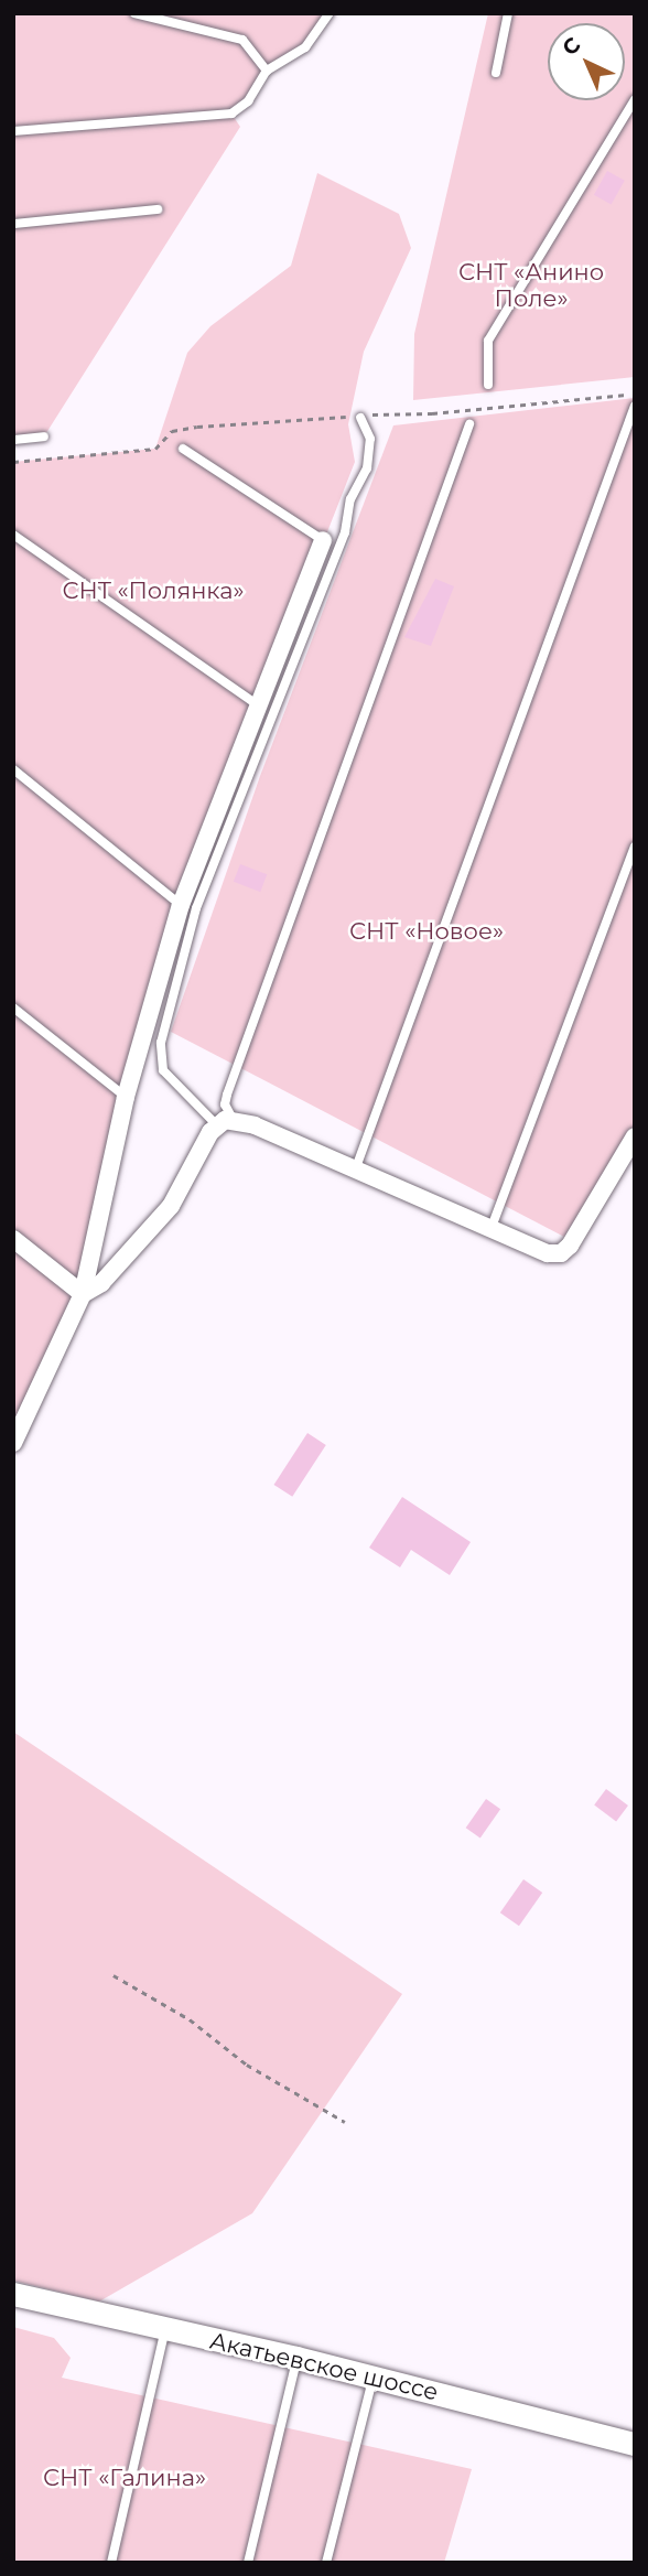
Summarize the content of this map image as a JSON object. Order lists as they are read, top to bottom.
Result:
{
  "streets": {
    "main road": ["Акатьевское шоссе"]
  },
  "parks": [
    "СНТ «Анино Поле»",
    "СНТ «Полянка»",
    "СНТ «Новое»",
    "СНТ «Галина»"
  ],
  "north": "top left"
}
